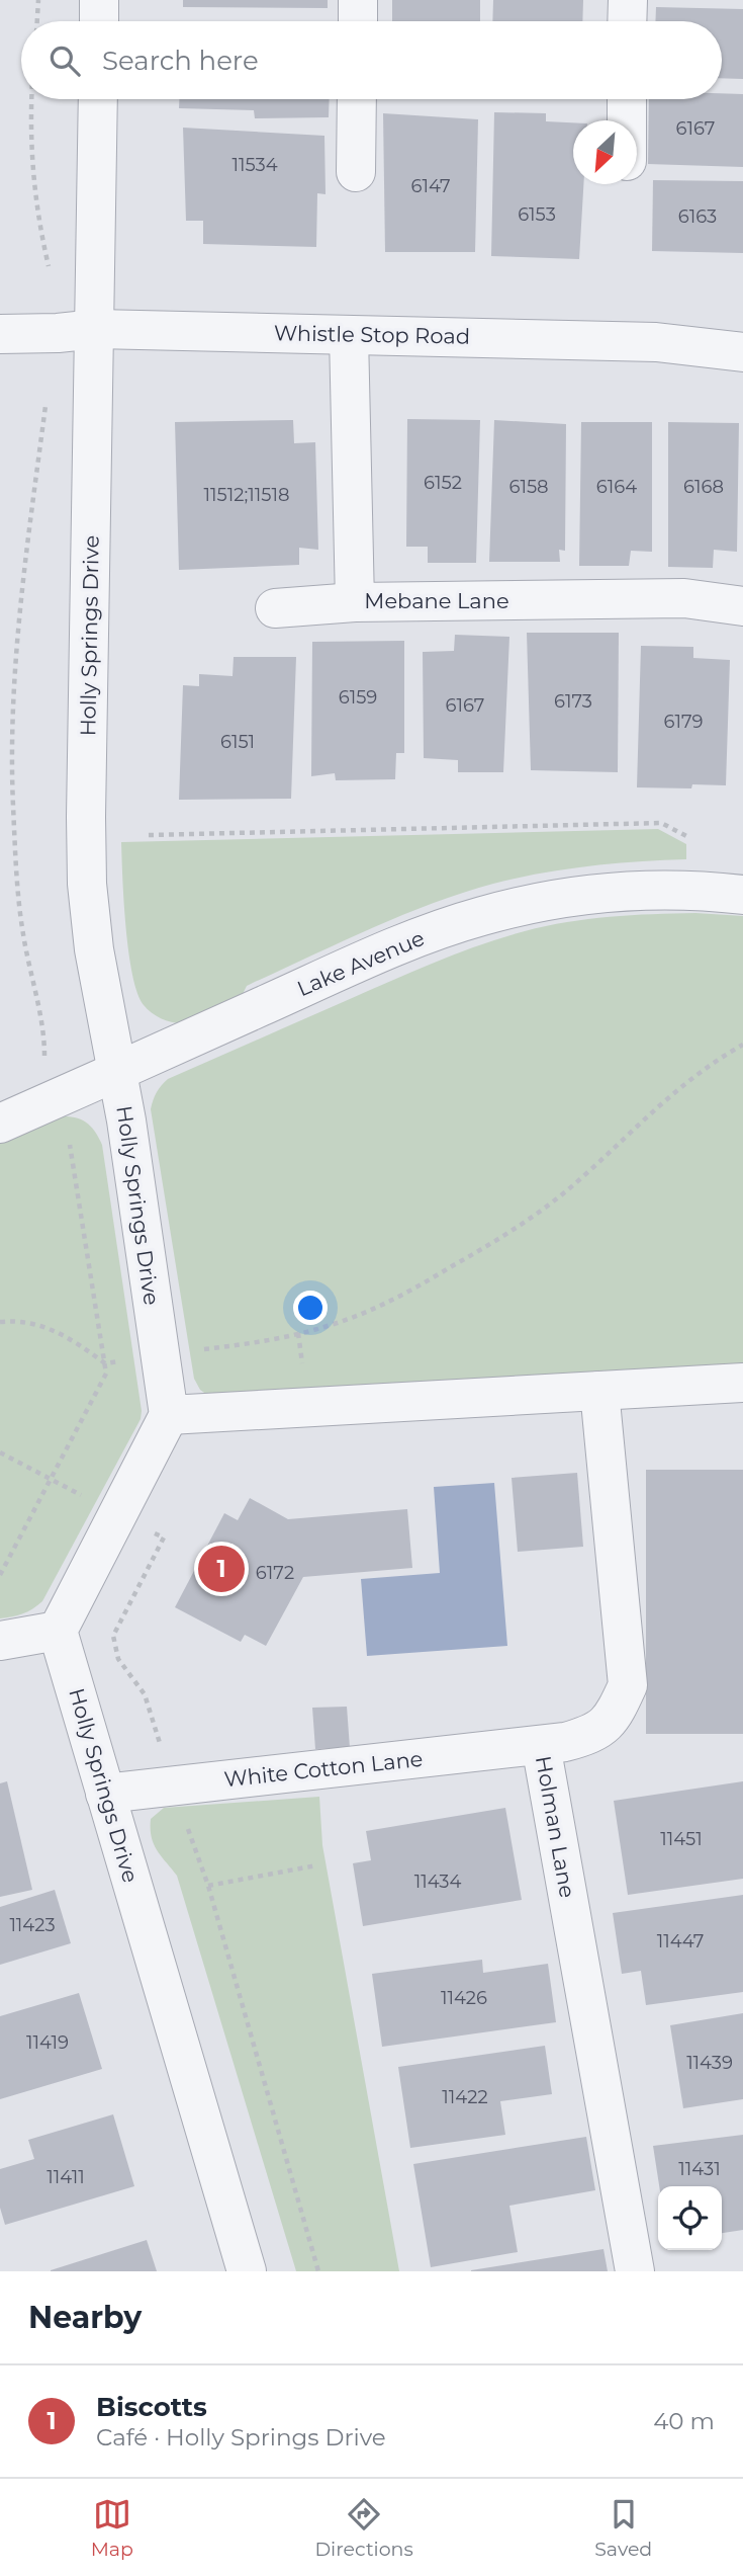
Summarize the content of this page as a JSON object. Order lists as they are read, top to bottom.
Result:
{
  "streets": {
    "street": [
      "Whistle Stop Road",
      "Mebane Lane",
      "Holly Springs Drive",
      "Lake Avenue",
      "White Cotton Lane",
      "Holman Lane"
    ]
  },
  "crossings": [
    ["Whistle Stop Road", "Mebane Lane"],
    ["Whistle Stop Road", "Holly Springs Drive"],
    ["Holly Springs Drive", "Lake Avenue"],
    ["Holly Springs Drive", "White Cotton Lane"],
    ["White Cotton Lane", "Holman Lane"]
  ],
  "house_numbers": [
    "6167",
    "11534",
    "6147",
    "6153",
    "6163",
    "6152",
    "6158",
    "6164",
    "6168",
    "11512;11518",
    "6159",
    "6173",
    "6167",
    "6179",
    "6151",
    "6172",
    "11451",
    "11434",
    "11423",
    "11447",
    "11426",
    "11419",
    "11439",
    "11422",
    "11431",
    "11411"
  ],
  "north": "bottom left",
  "page": {
    "search": "Search here",
    "pins": "1",
    "heading": "Nearby",
    "list": [
      {
        "mark": "1",
        "name": "Biscotts",
        "note": "Café · Holly Springs Drive",
        "value": "40 m"
      }
    ],
    "nav": ["Map", "Directions", "Saved"]
  }
}
